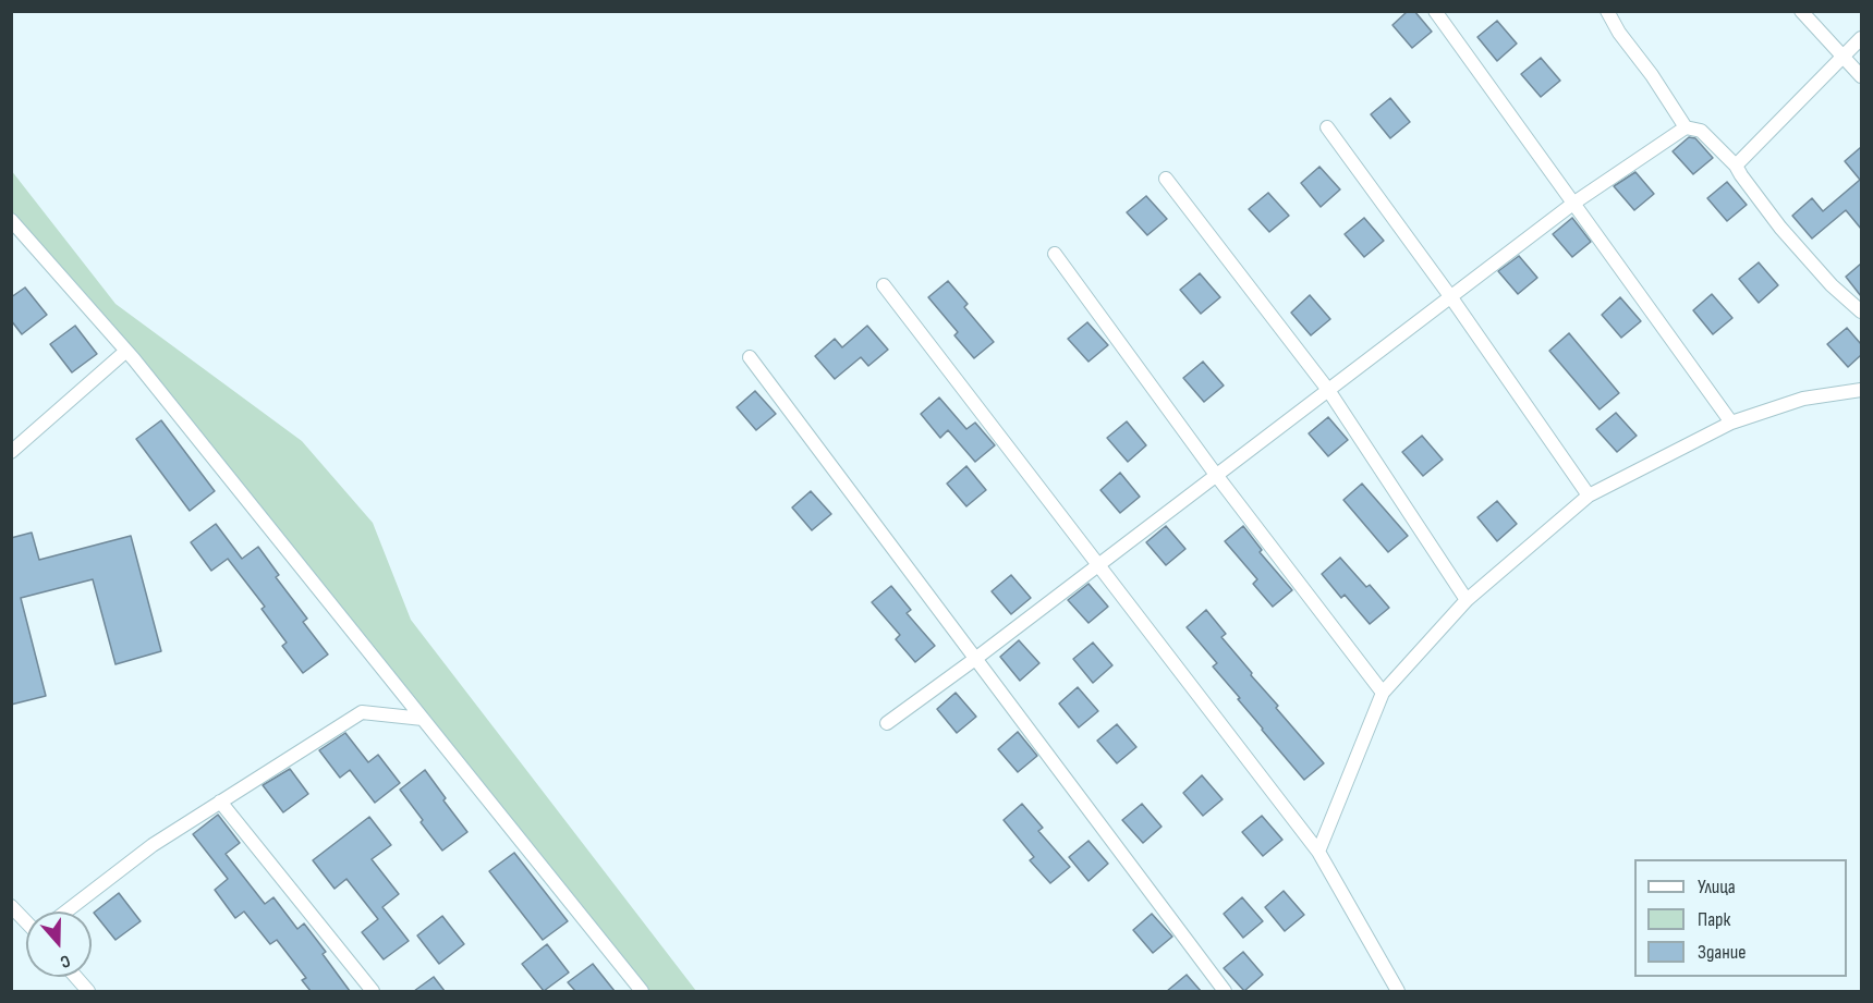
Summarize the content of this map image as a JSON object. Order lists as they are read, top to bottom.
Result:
{
  "legend": ["Улица", "Парк", "Здание"],
  "north": "bottom"
}
